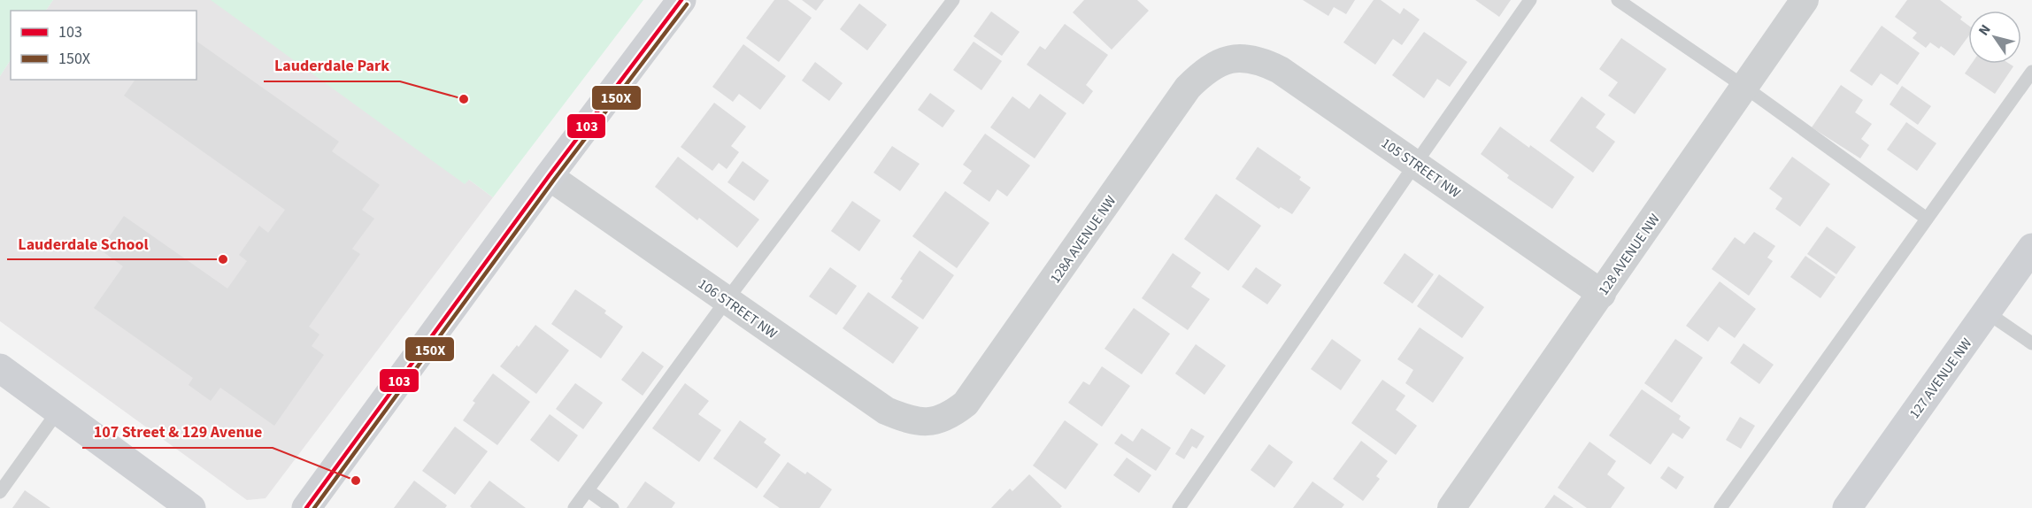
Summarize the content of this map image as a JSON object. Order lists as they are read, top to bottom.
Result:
{
  "streets": {
    "street": [
      "105 STREET NW",
      "128A AVENUE NW",
      "128 AVENUE NW",
      "106 STREET NW",
      "127 AVENUE NW"
    ]
  },
  "crossings": [
    ["105 STREET NW", "128A AVENUE NW"],
    ["105 STREET NW", "128 AVENUE NW"],
    ["128A AVENUE NW", "106 STREET NW"]
  ],
  "places": ["Lauderdale Park", "Lauderdale School", "107 Street & 129 Avenue"],
  "lines": ["transit line 103", "transit line 150X"],
  "legend": ["103", "150X"],
  "north": "top left"
}
